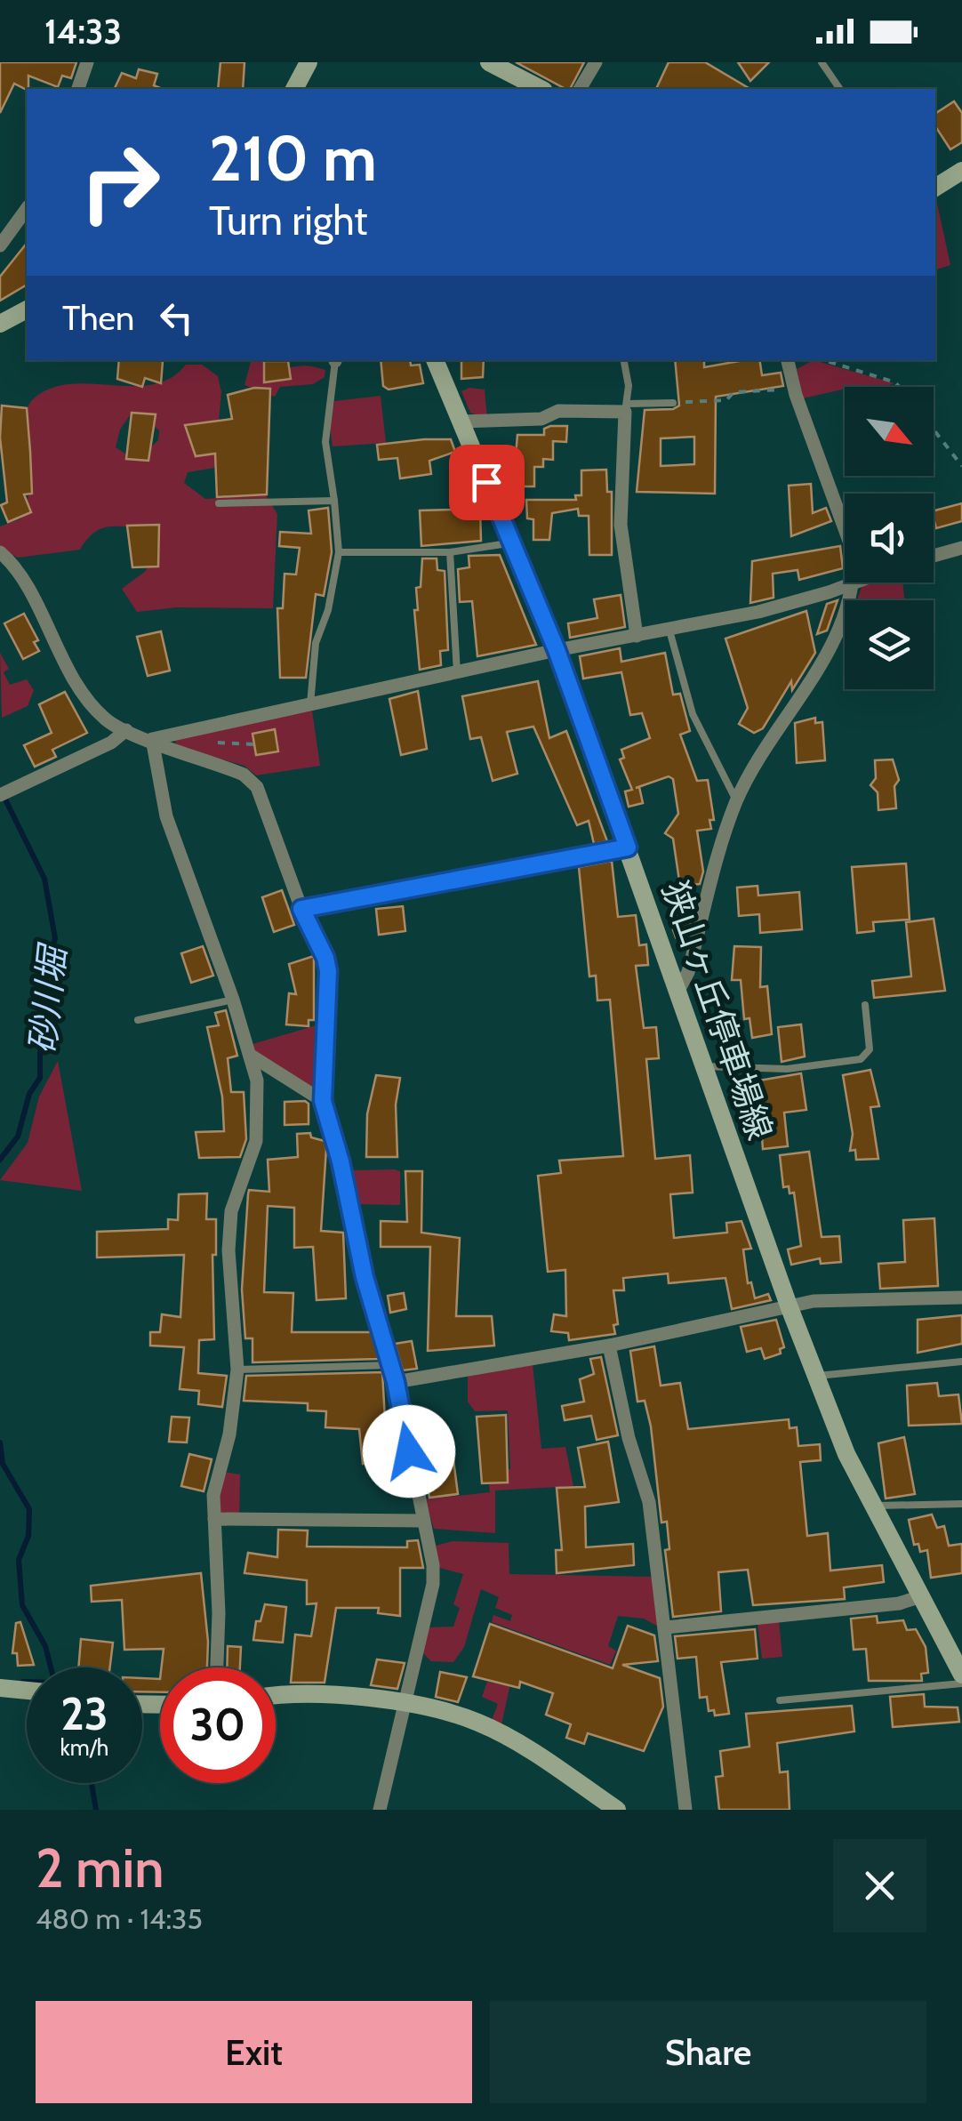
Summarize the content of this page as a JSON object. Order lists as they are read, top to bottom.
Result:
{
  "streets": {
    "main road": ["狭山ヶ丘停車場線"]
  },
  "water": ["砂川堀"],
  "north": "bottom right",
  "page": {
    "status": "14:33",
    "turn": ["210 m", "Turn right"],
    "then": "Then",
    "speed": "23 km/h",
    "limit": "30",
    "heading": ["2 min", "480 m · 14:35"],
    "buttons": ["Exit", "Share"]
  }
}
